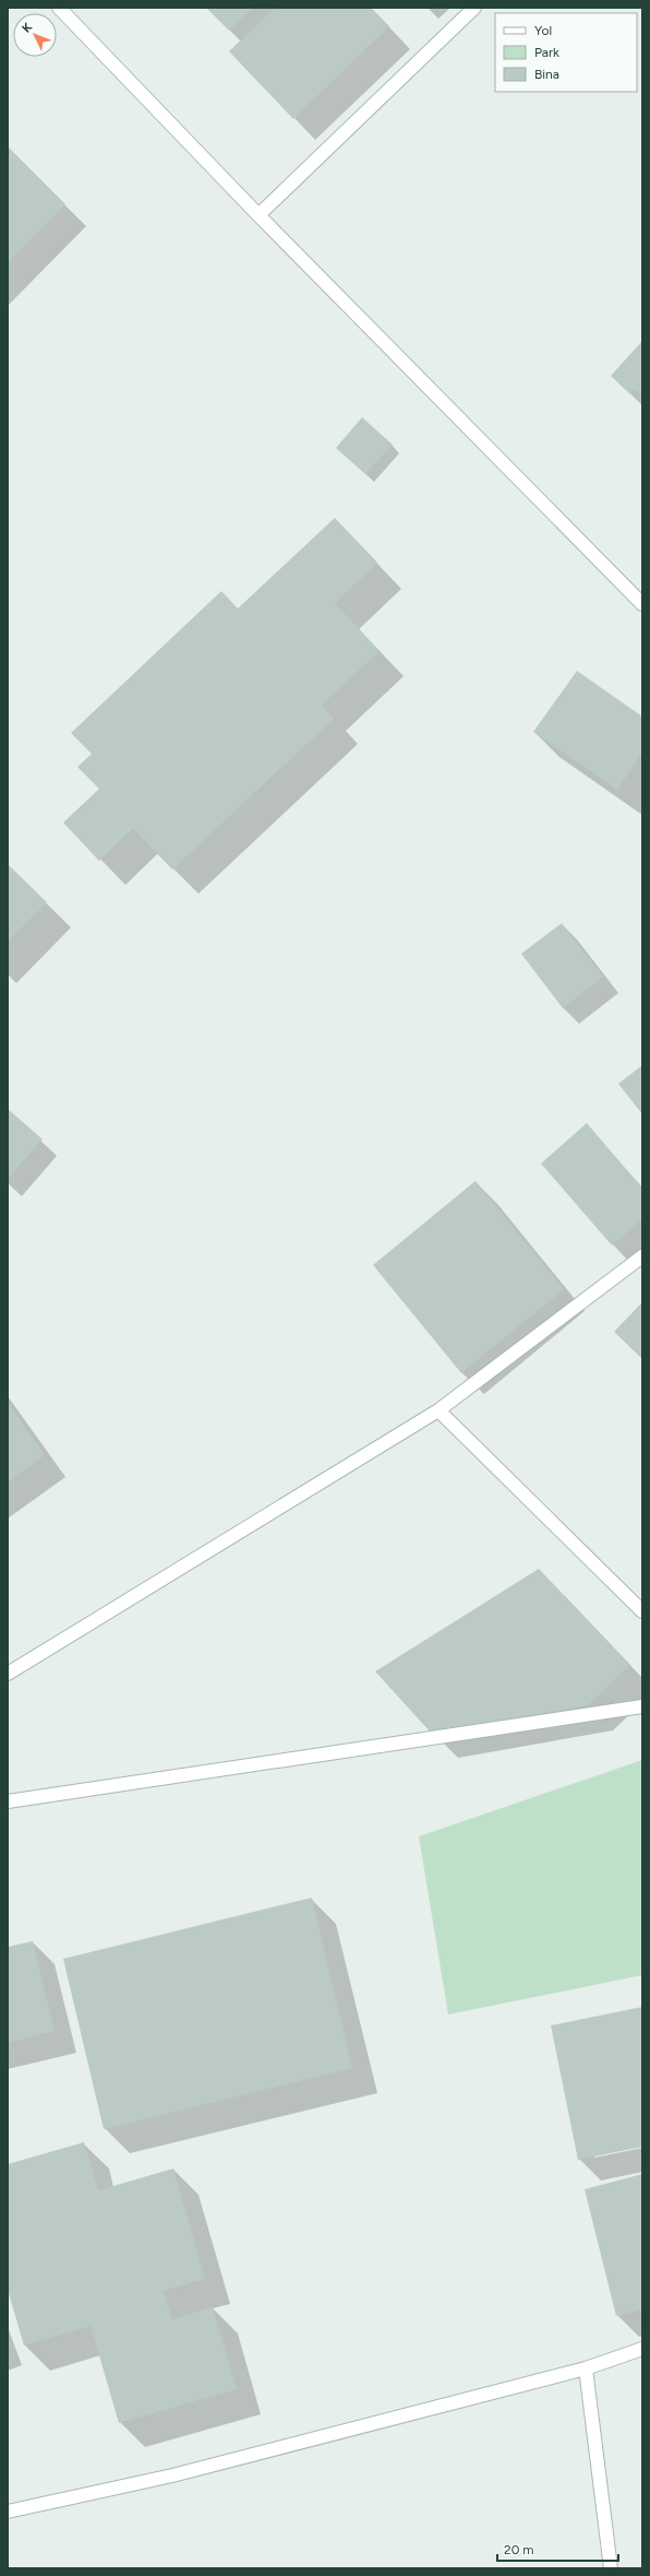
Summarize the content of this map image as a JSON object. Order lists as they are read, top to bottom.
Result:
{
  "legend": ["Yol", "Park", "Bina"],
  "scale_bar": "20 m",
  "north": "top left"
}
